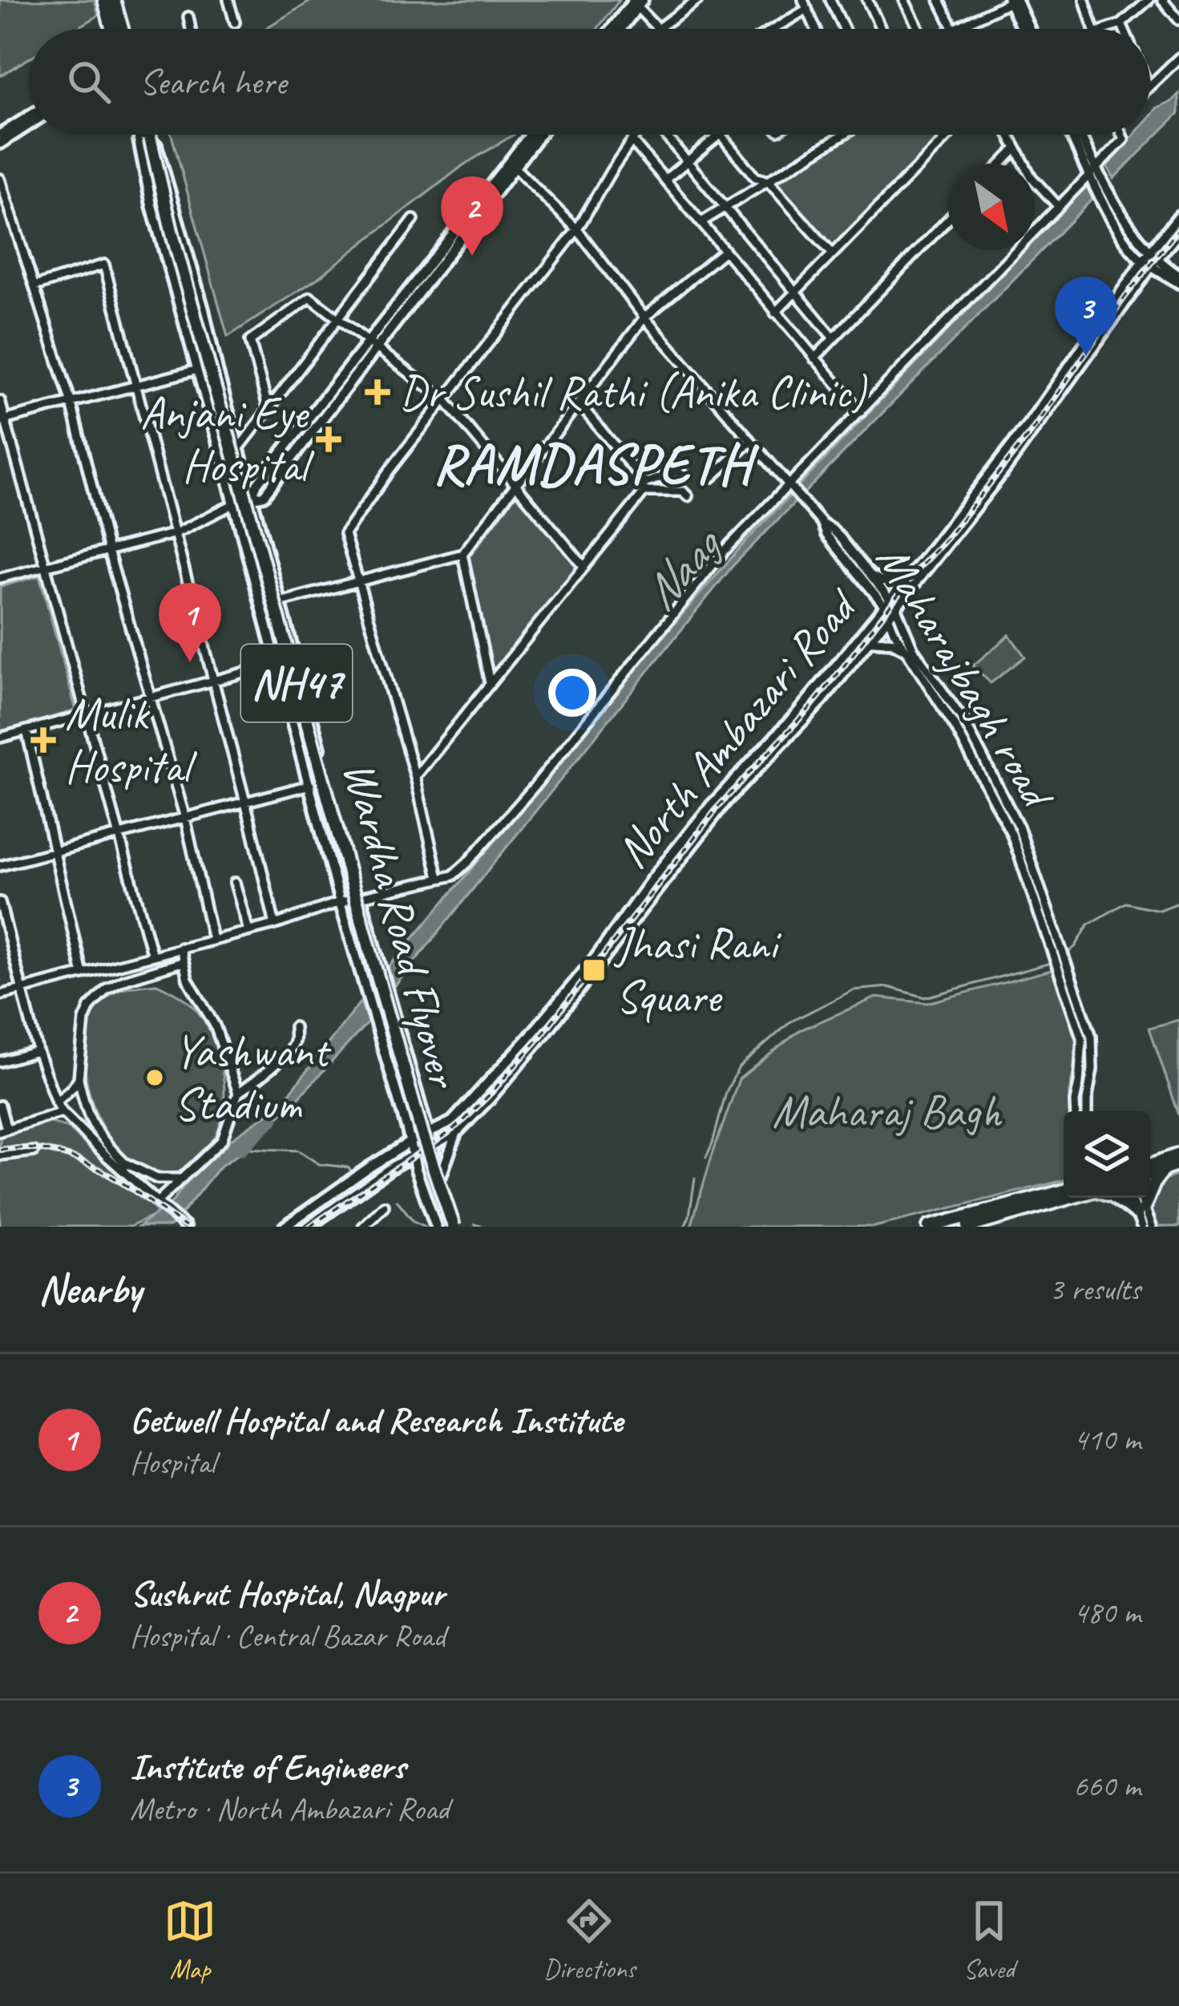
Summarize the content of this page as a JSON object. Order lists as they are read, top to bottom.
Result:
{
  "streets": {
    "highway": ["NH47", "Wardha Road Flyover"],
    "main road": ["North Ambazari Road"],
    "street": ["Maharajbagh road"]
  },
  "crossings": [
    ["Maharajbagh road", "North Ambazari Road"]
  ],
  "districts": ["RAMDASPETH"],
  "water": ["Naag"],
  "parks": ["Maharaj Bagh"],
  "places": {
    "health": ["Dr Sushil Rathi (Anika Clinic)", "Anjani Eye Hospital", "Mulik Hospital"],
    "transit": ["Jhasi Rani Square"],
    "other": ["Yashwant Stadium"]
  },
  "north": "bottom right",
  "page": {
    "search": "Search here",
    "pins": ["2", "3", "1"],
    "heading": ["Nearby", "3 results"],
    "list": [
      {
        "mark": "1",
        "name": "Getwell Hospital and Research Institute",
        "note": "Hospital",
        "value": "410 m"
      },
      {
        "mark": "2",
        "name": "Sushrut Hospital, Nagpur",
        "note": "Hospital · Central Bazar Road",
        "value": "480 m"
      },
      {
        "mark": "3",
        "name": "Institute of Engineers",
        "note": "Metro · North Ambazari Road",
        "value": "660 m"
      }
    ],
    "nav": ["Map", "Directions", "Saved"]
  }
}
